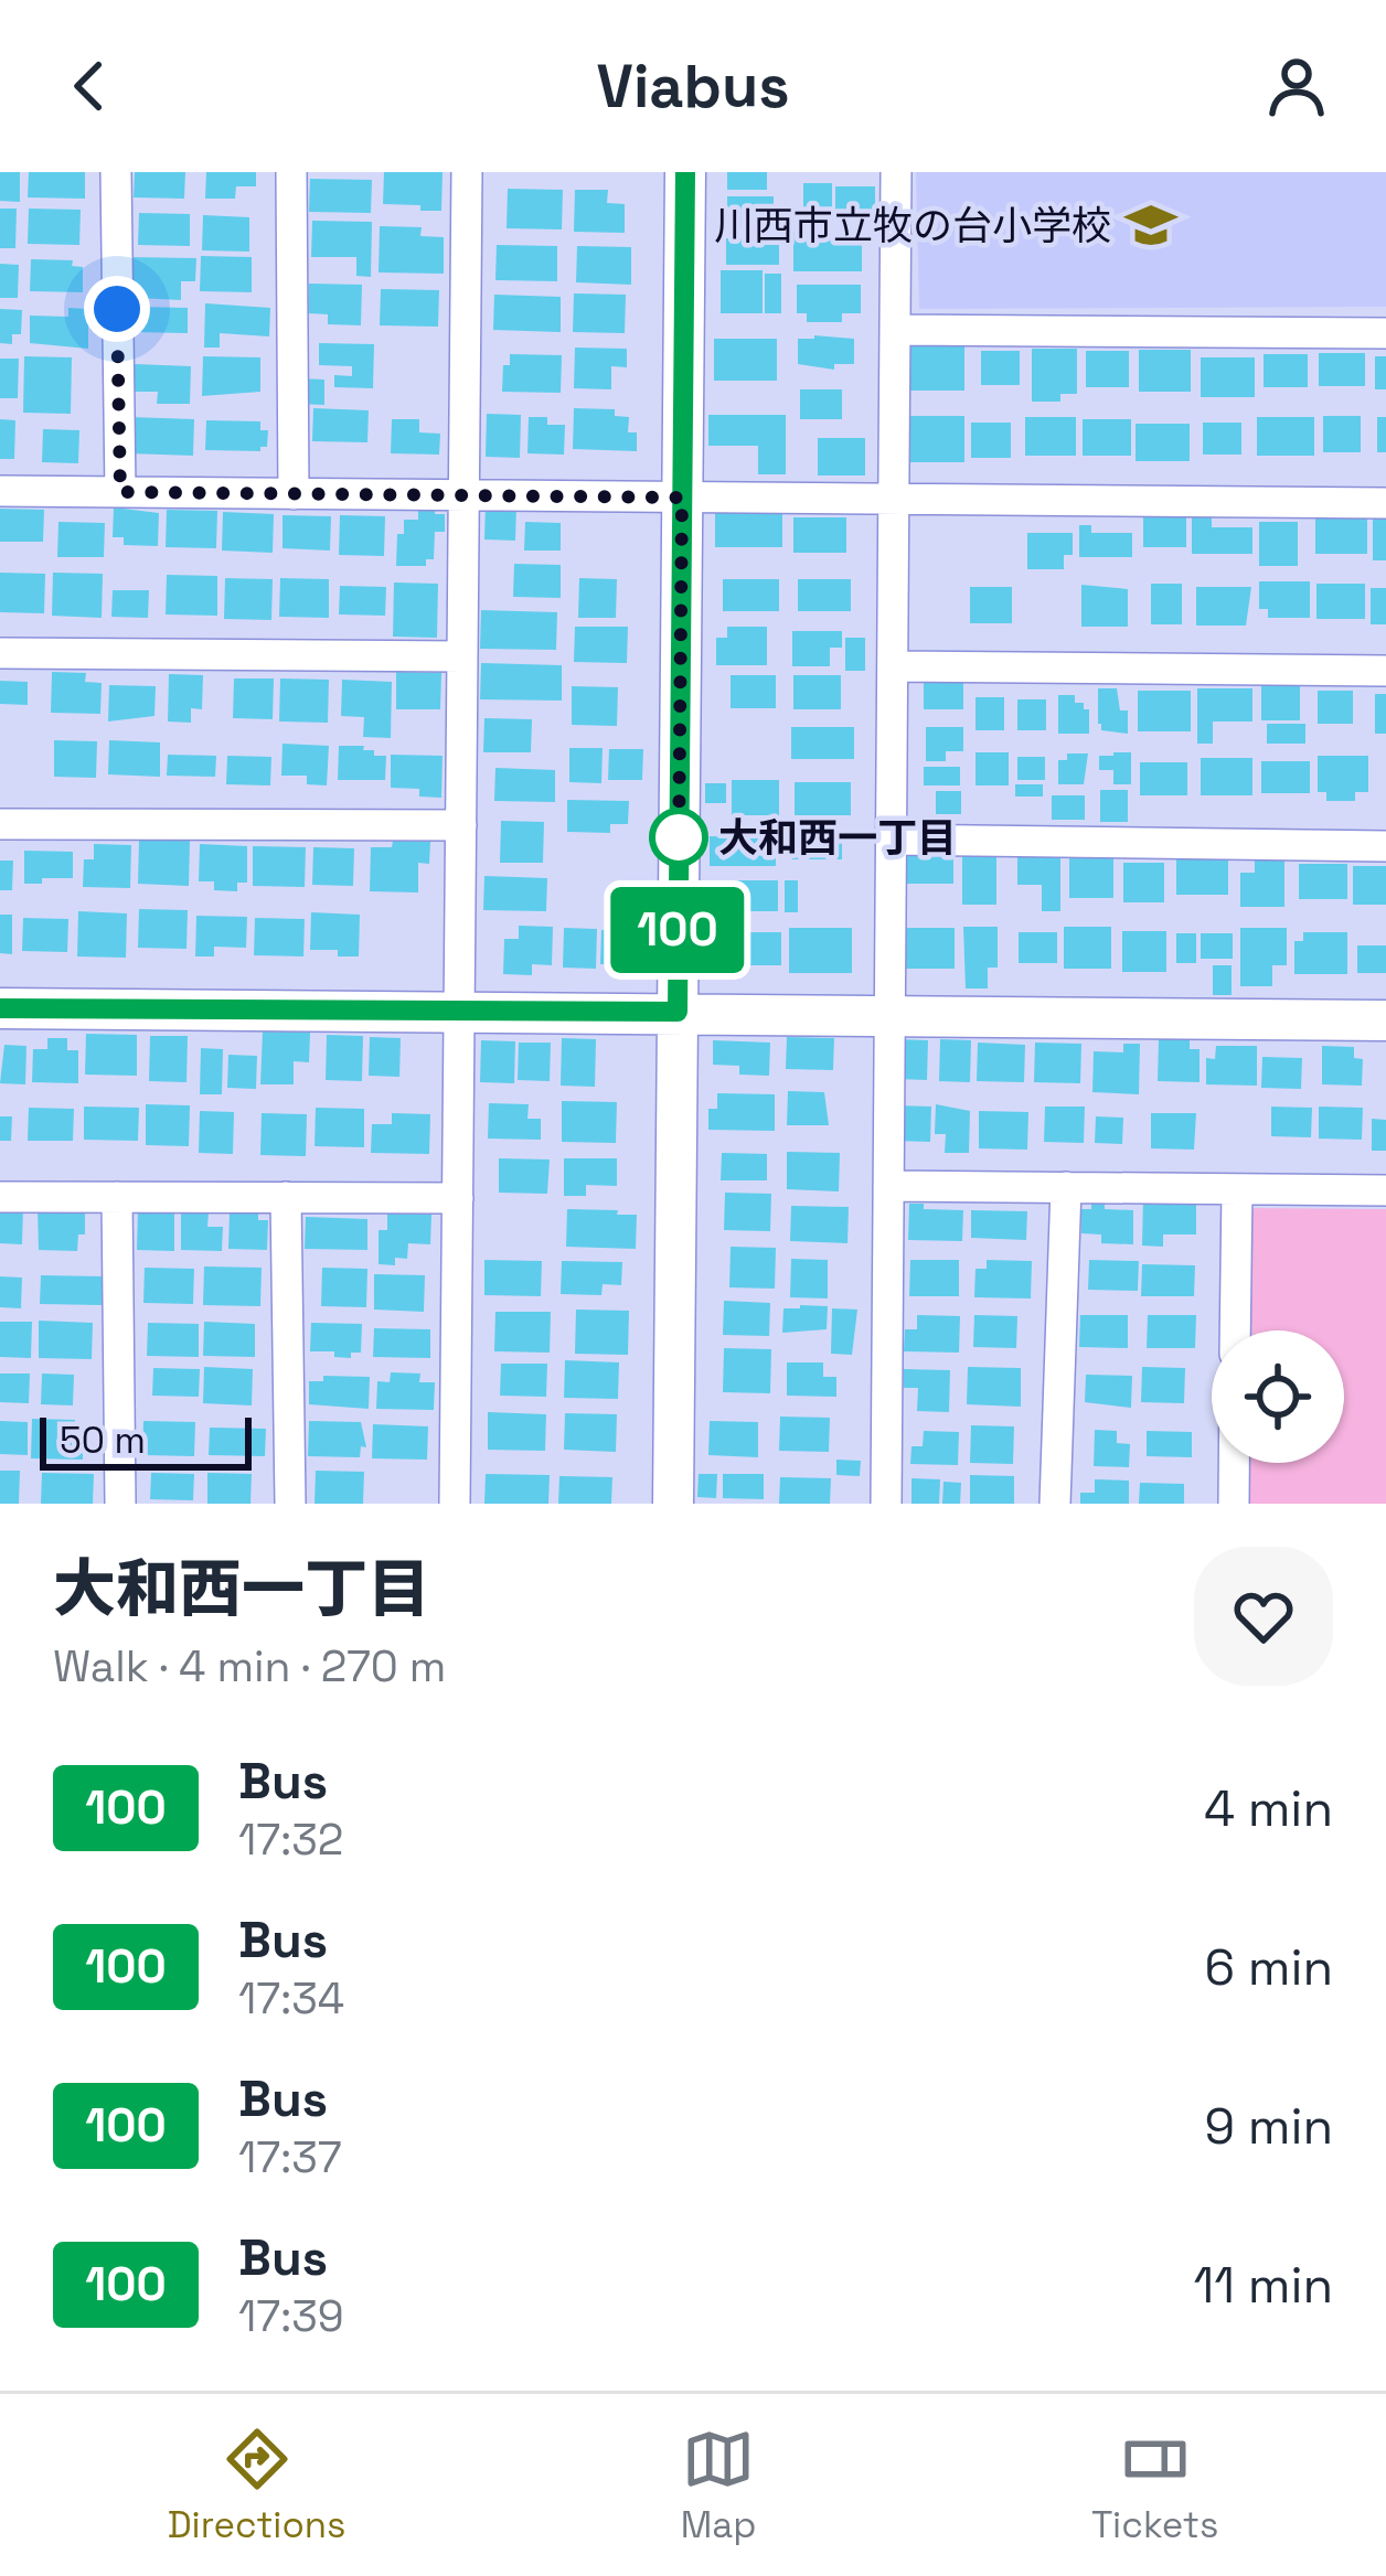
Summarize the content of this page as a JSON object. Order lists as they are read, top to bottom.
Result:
{
  "places": {
    "school or university": ["川西市立牧の台小学校"],
    "other": ["大和西一丁目"]
  },
  "lines": ["bus line 100"],
  "scale_bar": "50 m",
  "page": {
    "header": "Viabus",
    "on_map": "100",
    "scale": "50 m",
    "heading": ["大和西一丁目", "Walk · 4 min · 270 m"],
    "list": [
      {
        "mark": "100",
        "name": "Bus",
        "note": "17:32",
        "value": "4 min"
      },
      {
        "mark": "100",
        "name": "Bus",
        "note": "17:34",
        "value": "6 min"
      },
      {
        "mark": "100",
        "name": "Bus",
        "note": "17:37",
        "value": "9 min"
      },
      {
        "mark": "100",
        "name": "Bus",
        "note": "17:39",
        "value": "11 min"
      }
    ],
    "tabs": ["Directions", "Map", "Tickets"]
  }
}
